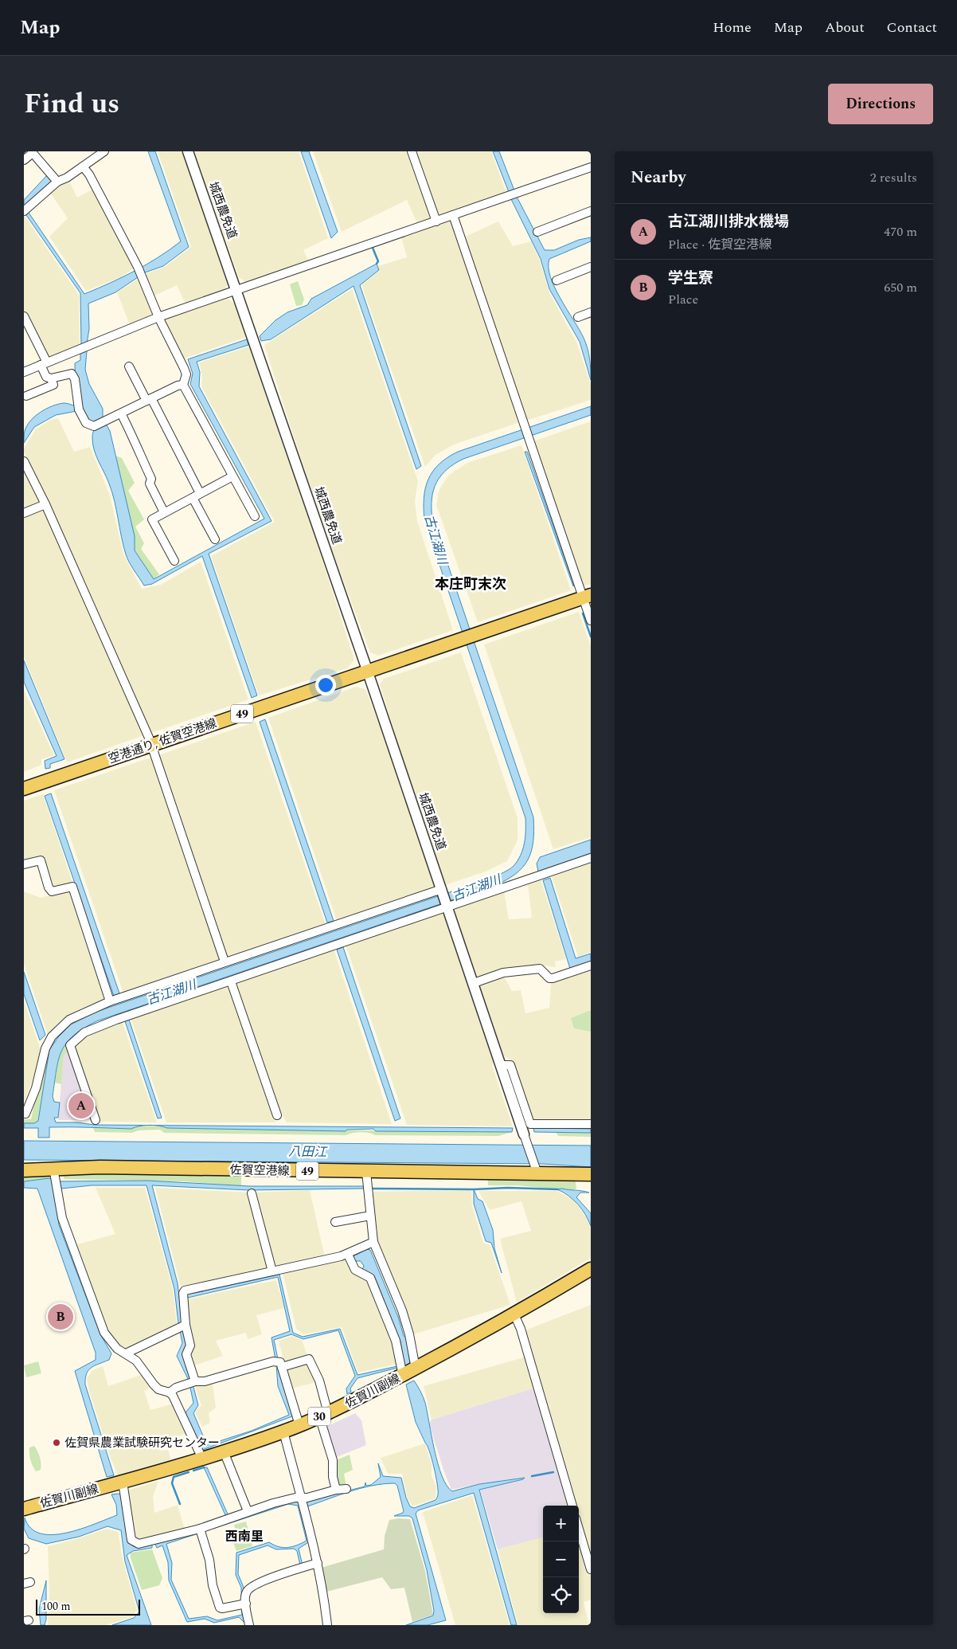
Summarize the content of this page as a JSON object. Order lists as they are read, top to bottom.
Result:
{
  "streets": {
    "main road": [
      "49",
      "空港通り, 佐賀空港線",
      "佐賀空港線",
      "佐賀川副線",
      "30"
    ],
    "street": ["城西農免道"]
  },
  "crossings": [
    ["城西農免道", "空港通り, 佐賀空港線"]
  ],
  "districts": ["本庄町末次", "西南里"],
  "water": ["古江湖川", "八田江"],
  "places": ["佐賀県農業試験研究センター"],
  "scale_bar": "100 m",
  "page": {
    "header": "Map",
    "nav": [
      "Home",
      "Map",
      "About",
      "Contact"
    ],
    "title": "Find us",
    "buttons": "Directions",
    "heading": ["Nearby", "2 results"],
    "list": [
      {
        "mark": "A",
        "name": "古江湖川排水機場",
        "note": "Place · 佐賀空港線",
        "value": "470 m"
      },
      {
        "mark": "B",
        "name": "学生寮",
        "note": "Place",
        "value": "650 m"
      }
    ],
    "pins": ["A", "B"],
    "map_buttons": ["+", "−"],
    "scale": "100 m"
  }
}
